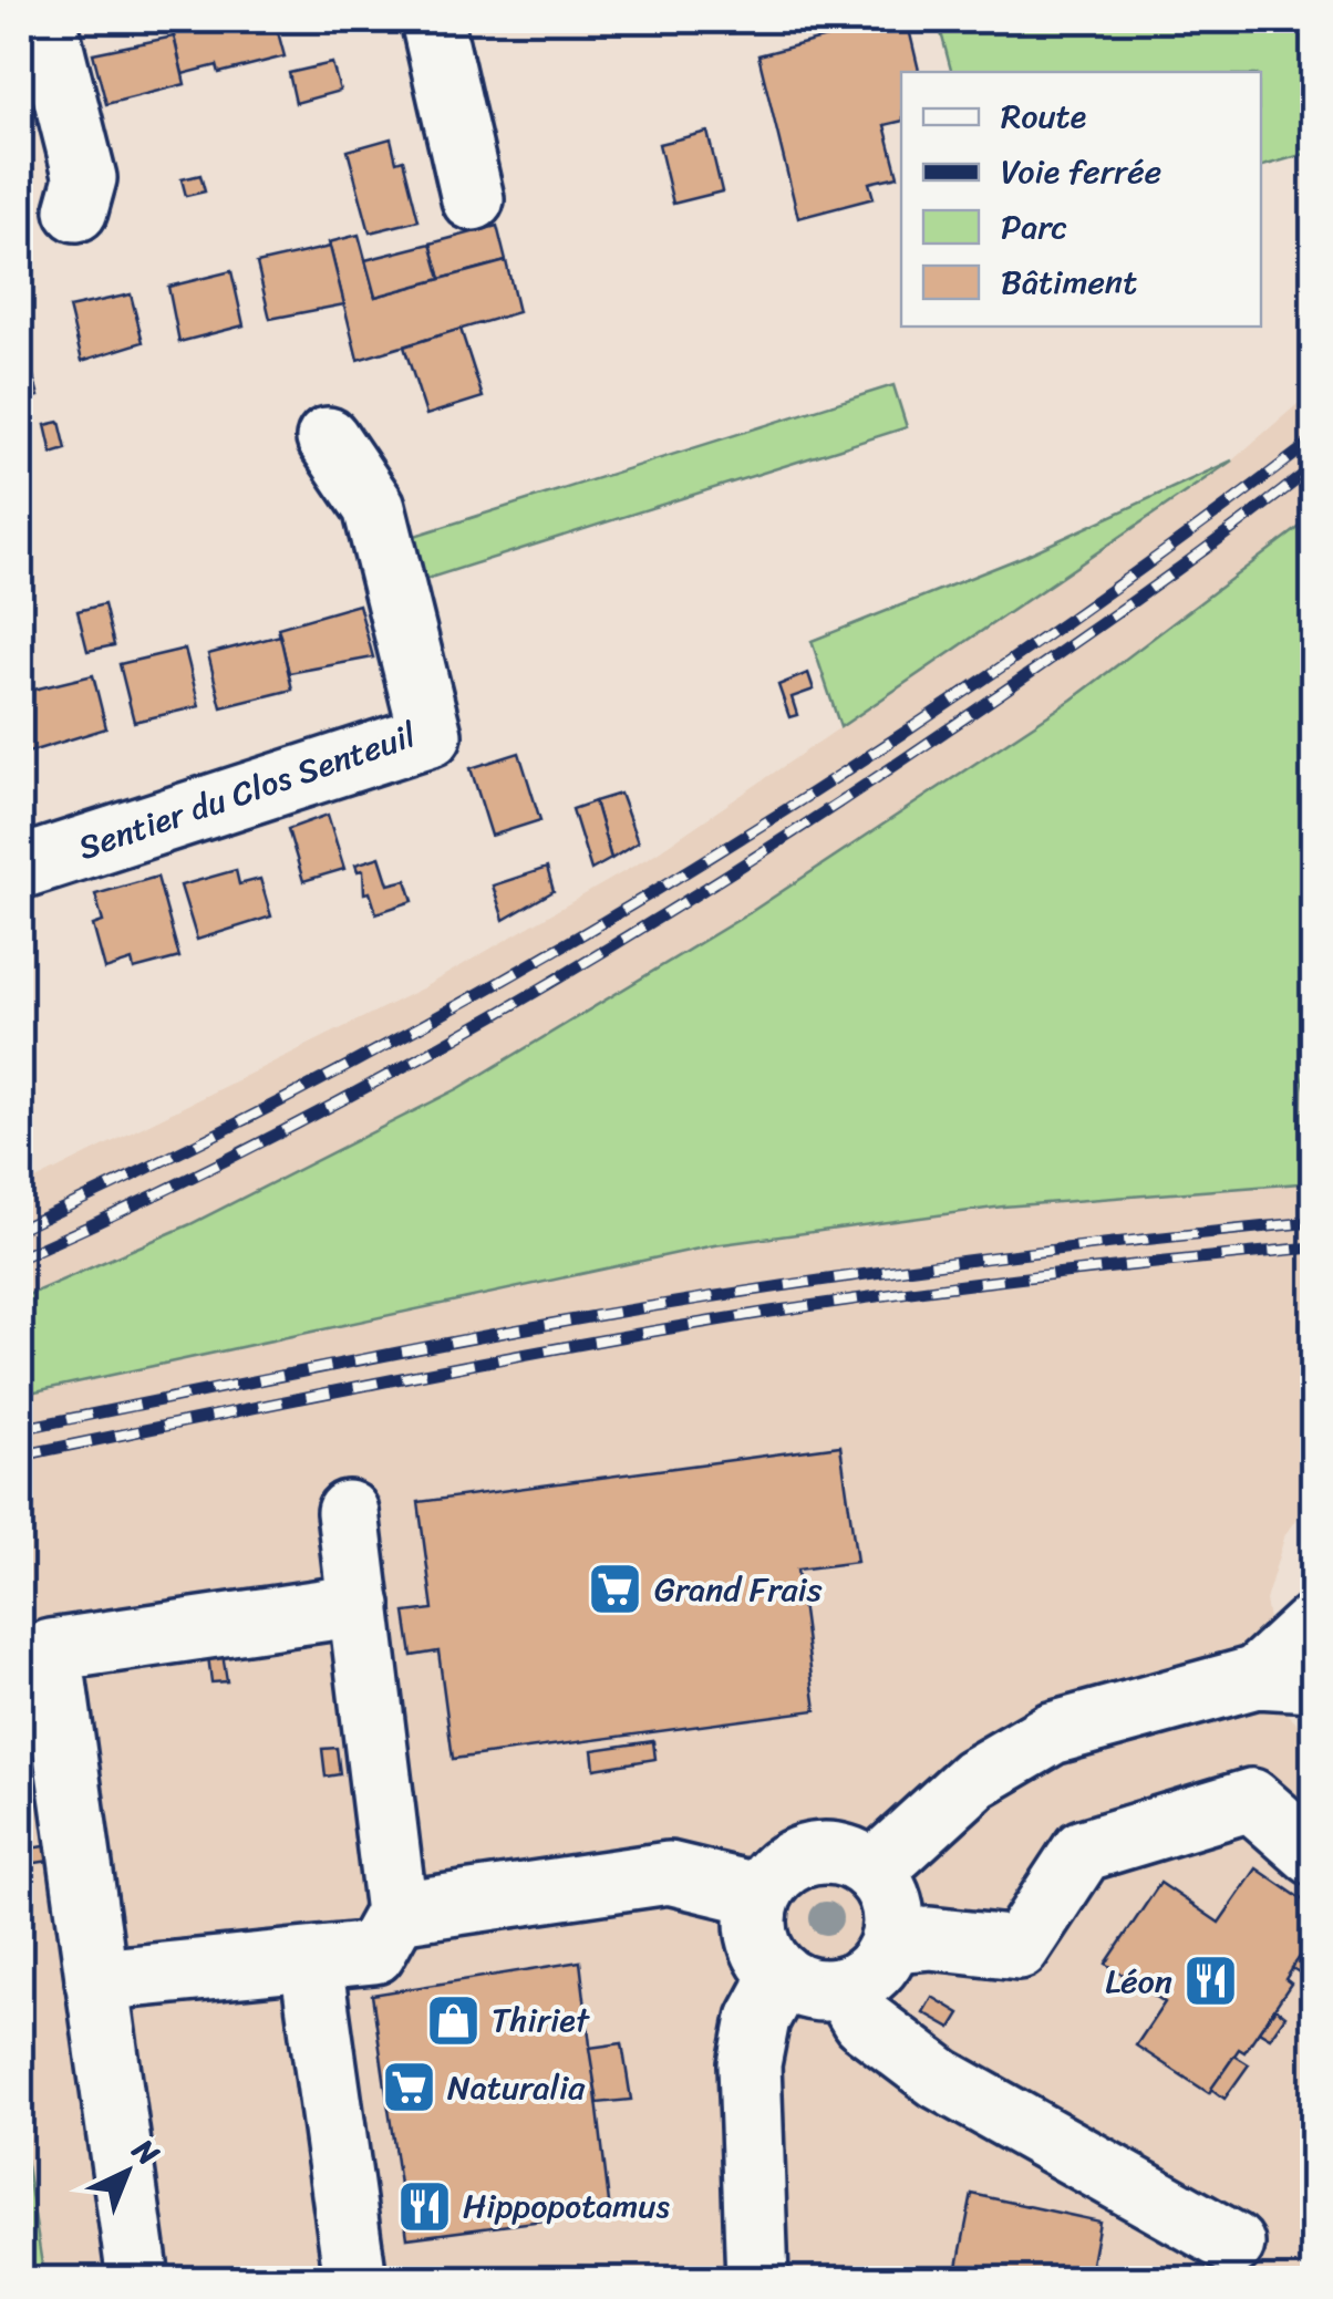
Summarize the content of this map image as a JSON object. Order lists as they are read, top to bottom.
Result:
{
  "streets": {
    "street": ["Sentier du Clos Senteuil"]
  },
  "places": {
    "supermarket": ["Grand Frais", "Naturalia"],
    "restaurant": ["Léon", "Hippopotamus"],
    "shop": ["Thiriet"]
  },
  "legend": [
    "Route",
    "Voie ferrée",
    "Parc",
    "Bâtiment"
  ],
  "north": "top right"
}
